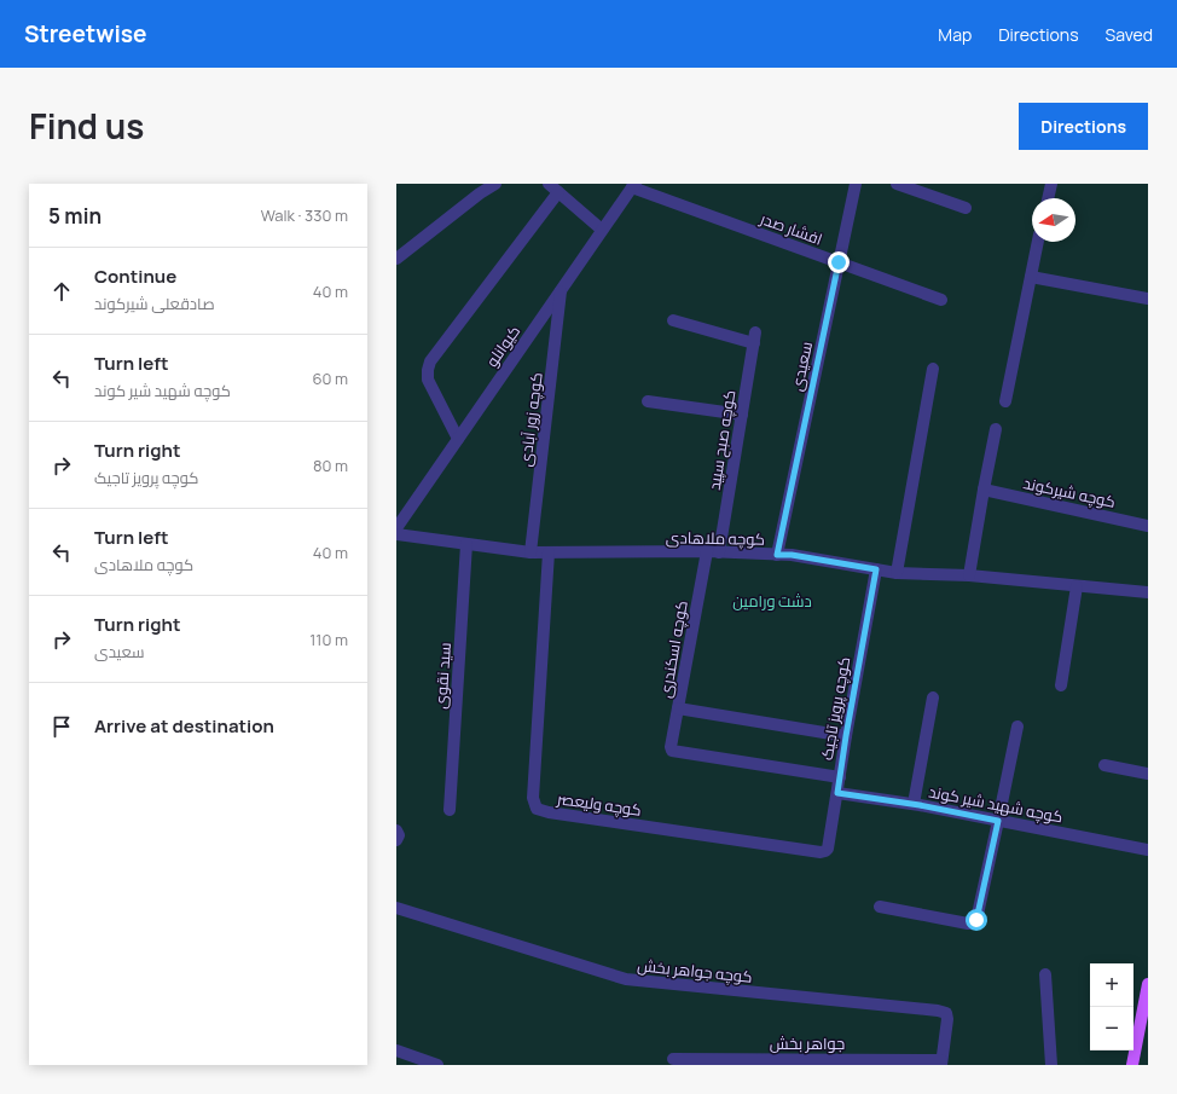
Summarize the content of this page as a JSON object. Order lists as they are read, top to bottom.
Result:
{
  "streets": {
    "street": [
      "افشار صدر",
      "کیوانلو",
      "سعیدی",
      "کوچه زور آبادی",
      "کوچه صبح سپید",
      "کوچه شیرکوند",
      "کوچه ملاهادی",
      "کوچه اسکندری",
      "سید نقوی",
      "کوچه پرویز تاجیک",
      "کوچه ولیعصر",
      "کوچه شهید شیر کوند",
      "کوچه جواهر بخش",
      "جواهر بخش"
    ]
  },
  "crossings": [
    ["افشار صدر", "کیوانلو"],
    ["افشار صدر", "سعیدی"],
    ["کیوانلو", "کوچه زور آبادی"],
    ["سعیدی", "کوچه ملاهادی"],
    ["کوچه زور آبادی", "کوچه ملاهادی"],
    ["کوچه صبح سپید", "کوچه ملاهادی"],
    ["کوچه صبح سپید", "کوچه اسکندری"],
    ["کوچه ملاهادی", "کوچه اسکندری"],
    ["کوچه ملاهادی", "سید نقوی"],
    ["کوچه ملاهادی", "کوچه پرویز تاجیک"],
    ["کوچه ملاهادی", "کوچه ولیعصر"],
    ["کوچه اسکندری", "کوچه پرویز تاجیک"],
    ["کوچه پرویز تاجیک", "کوچه ولیعصر"],
    ["کوچه پرویز تاجیک", "کوچه شهید شیر کوند"],
    ["کوچه جواهر بخش", "جواهر بخش"]
  ],
  "parks": ["دشت ورامین"],
  "north": "left",
  "page": {
    "header": "Streetwise",
    "nav": ["Map", "Directions", "Saved"],
    "title": "Find us",
    "buttons": "Directions",
    "heading": ["5 min", "Walk · 330 m"],
    "list": [
      ["Continue", "صادقعلی شیرکوند", "40 m"],
      ["Turn left", "کوچه شهید شیر کوند", "60 m"],
      ["Turn right", "کوچه پرویز تاجیک", "80 m"],
      ["Turn left", "کوچه ملاهادی", "40 m"],
      ["Turn right", "سعیدی", "110 m"],
      "Arrive at destination"
    ],
    "map_buttons": ["+", "−"]
  }
}
